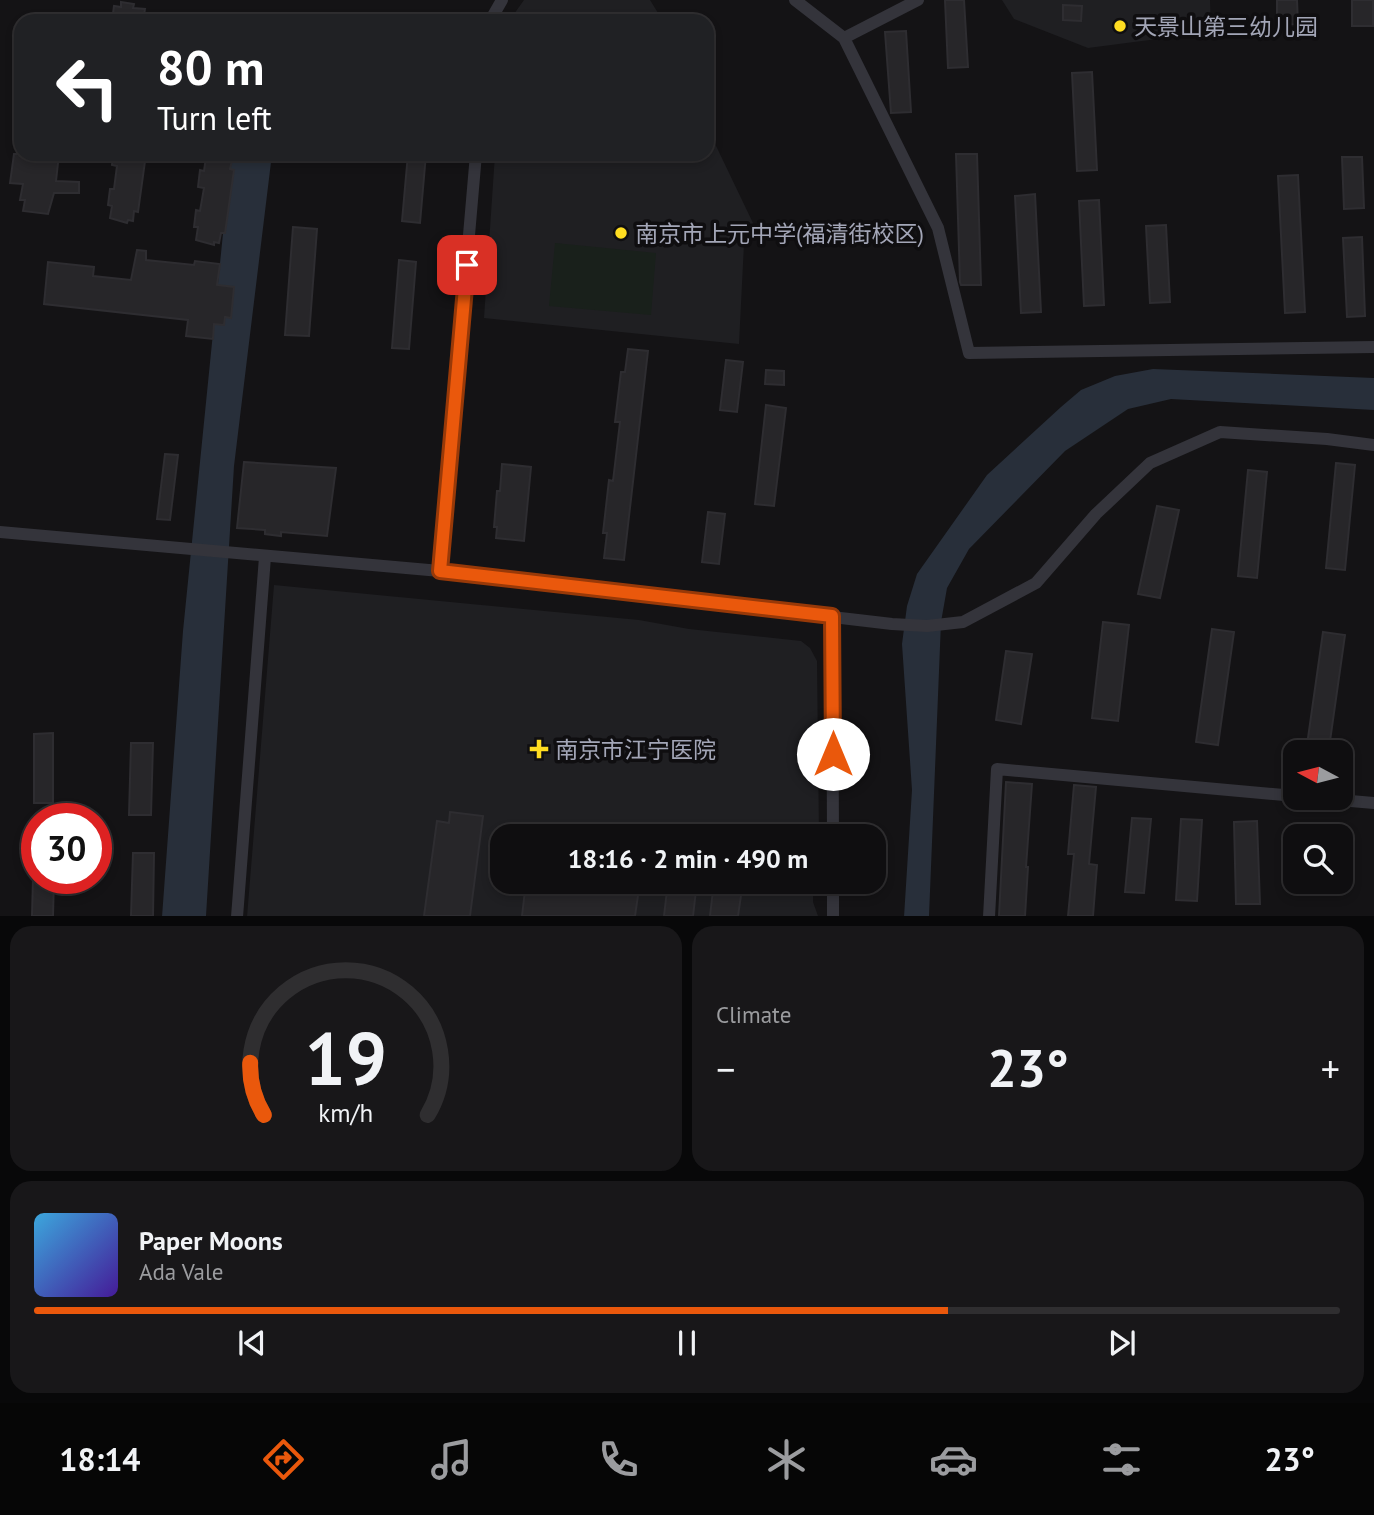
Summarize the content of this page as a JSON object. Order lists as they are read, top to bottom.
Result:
{
  "places": {
    "other": ["天景山第三幼儿园", "南京市上元中学(福清街校区)"],
    "health": ["南京市江宁医院"]
  },
  "north": "left",
  "page": {
    "turn": ["80 m", "Turn left"],
    "limit": "30",
    "trip": "18:16 · 2 min · 490 m",
    "tile": "Climate",
    "heat": ["−", "23°", "+"],
    "song": ["Paper Moons", "Ada Vale"],
    "tabs": ["18:14", "23°"],
    "gauge": ["19", "km/h"]
  }
}
